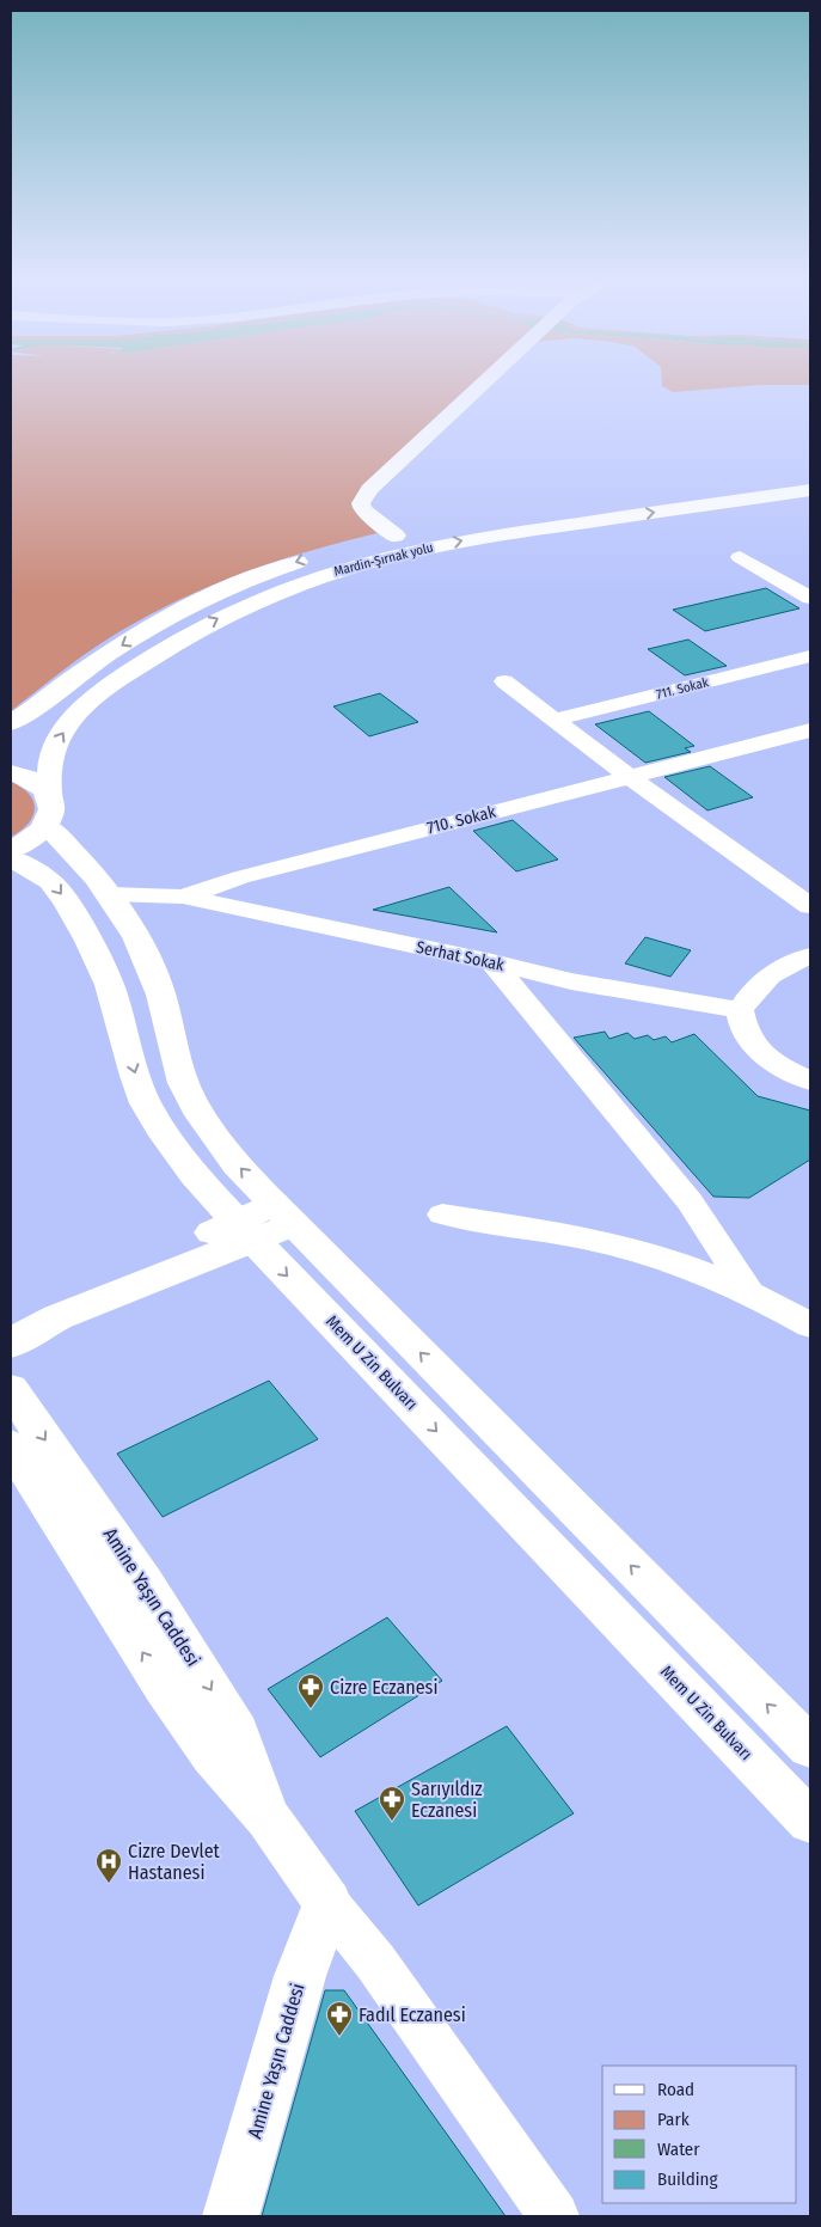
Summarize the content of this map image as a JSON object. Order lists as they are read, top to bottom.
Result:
{
  "streets": {
    "main road": ["Mardin-Şırnak yolu", "Mem U Zin Bulvarı", "Amine Yaşın Caddesi"],
    "street": ["711. Sokak", "710. Sokak", "Serhat Sokak"]
  },
  "crossings": [
    ["710. Sokak", "Serhat Sokak"]
  ],
  "places": {
    "pharmacy": ["Cizre Eczanesi", "Sarıyıldız Eczanesi", "Fadıl Eczanesi"],
    "hospital": ["Cizre Devlet Hastanesi"]
  },
  "legend": [
    "Road",
    "Park",
    "Water",
    "Building"
  ]
}
